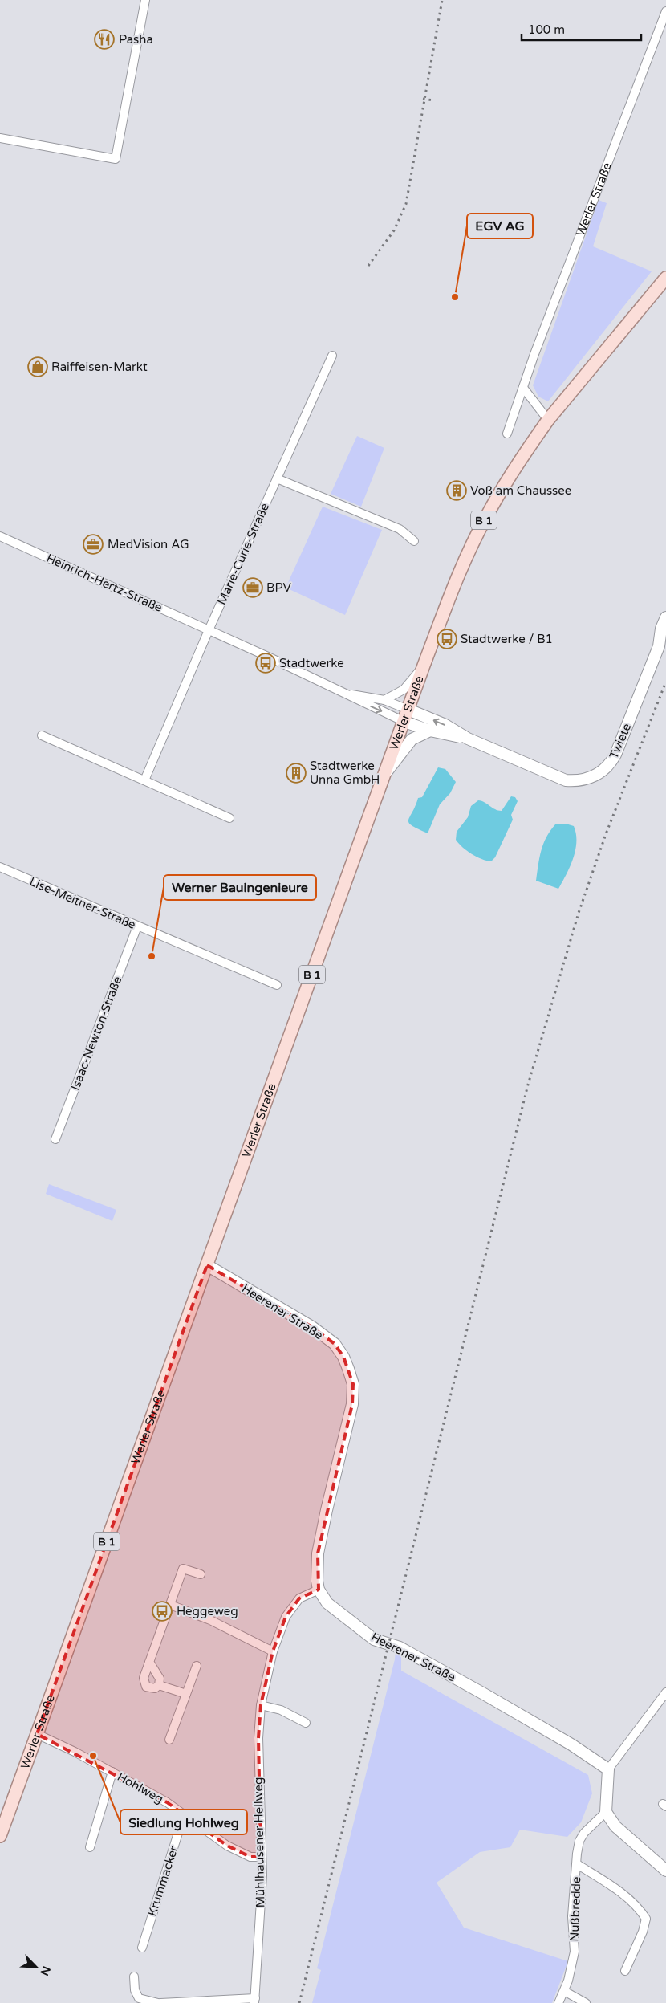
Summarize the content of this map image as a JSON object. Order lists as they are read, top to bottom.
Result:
{
  "streets": {
    "main road": ["Werler Straße", "B 1"],
    "street": [
      "Marie-Curie-Straße",
      "Heinrich-Hertz-Straße",
      "Twiete",
      "Lise-Meitner-Straße",
      "Isaac-Newton-Straße",
      "Heerener Straße",
      "Hohlweg",
      "Mühlhausener Hellweg",
      "Krummacker",
      "Nußbredde"
    ]
  },
  "crossings": [
    ["Werler Straße", "Heinrich-Hertz-Straße"],
    ["Werler Straße", "Twiete"],
    ["Werler Straße", "Heerener Straße"],
    ["Werler Straße", "Hohlweg"],
    ["Marie-Curie-Straße", "Heinrich-Hertz-Straße"],
    ["Heinrich-Hertz-Straße", "Twiete"],
    ["Lise-Meitner-Straße", "Isaac-Newton-Straße"],
    ["Heerener Straße", "Mühlhausener Hellweg"],
    ["Hohlweg", "Mühlhausener Hellweg"],
    ["Hohlweg", "Krummacker"]
  ],
  "places": {
    "restaurant": ["Pasha"],
    "other": ["EGV AG", "Werner Bauingenieure", "Siedlung Hohlweg"],
    "shop": ["Raiffeisen-Markt"],
    "building": ["Voß am Chaussee", "Stadtwerke Unna GmbH"],
    "office": ["MedVision AG", "BPV"],
    "bus stop": ["Stadtwerke / B1", "Stadtwerke", "Heggeweg"]
  },
  "scale_bar": "100 m",
  "north": "bottom right"
}
